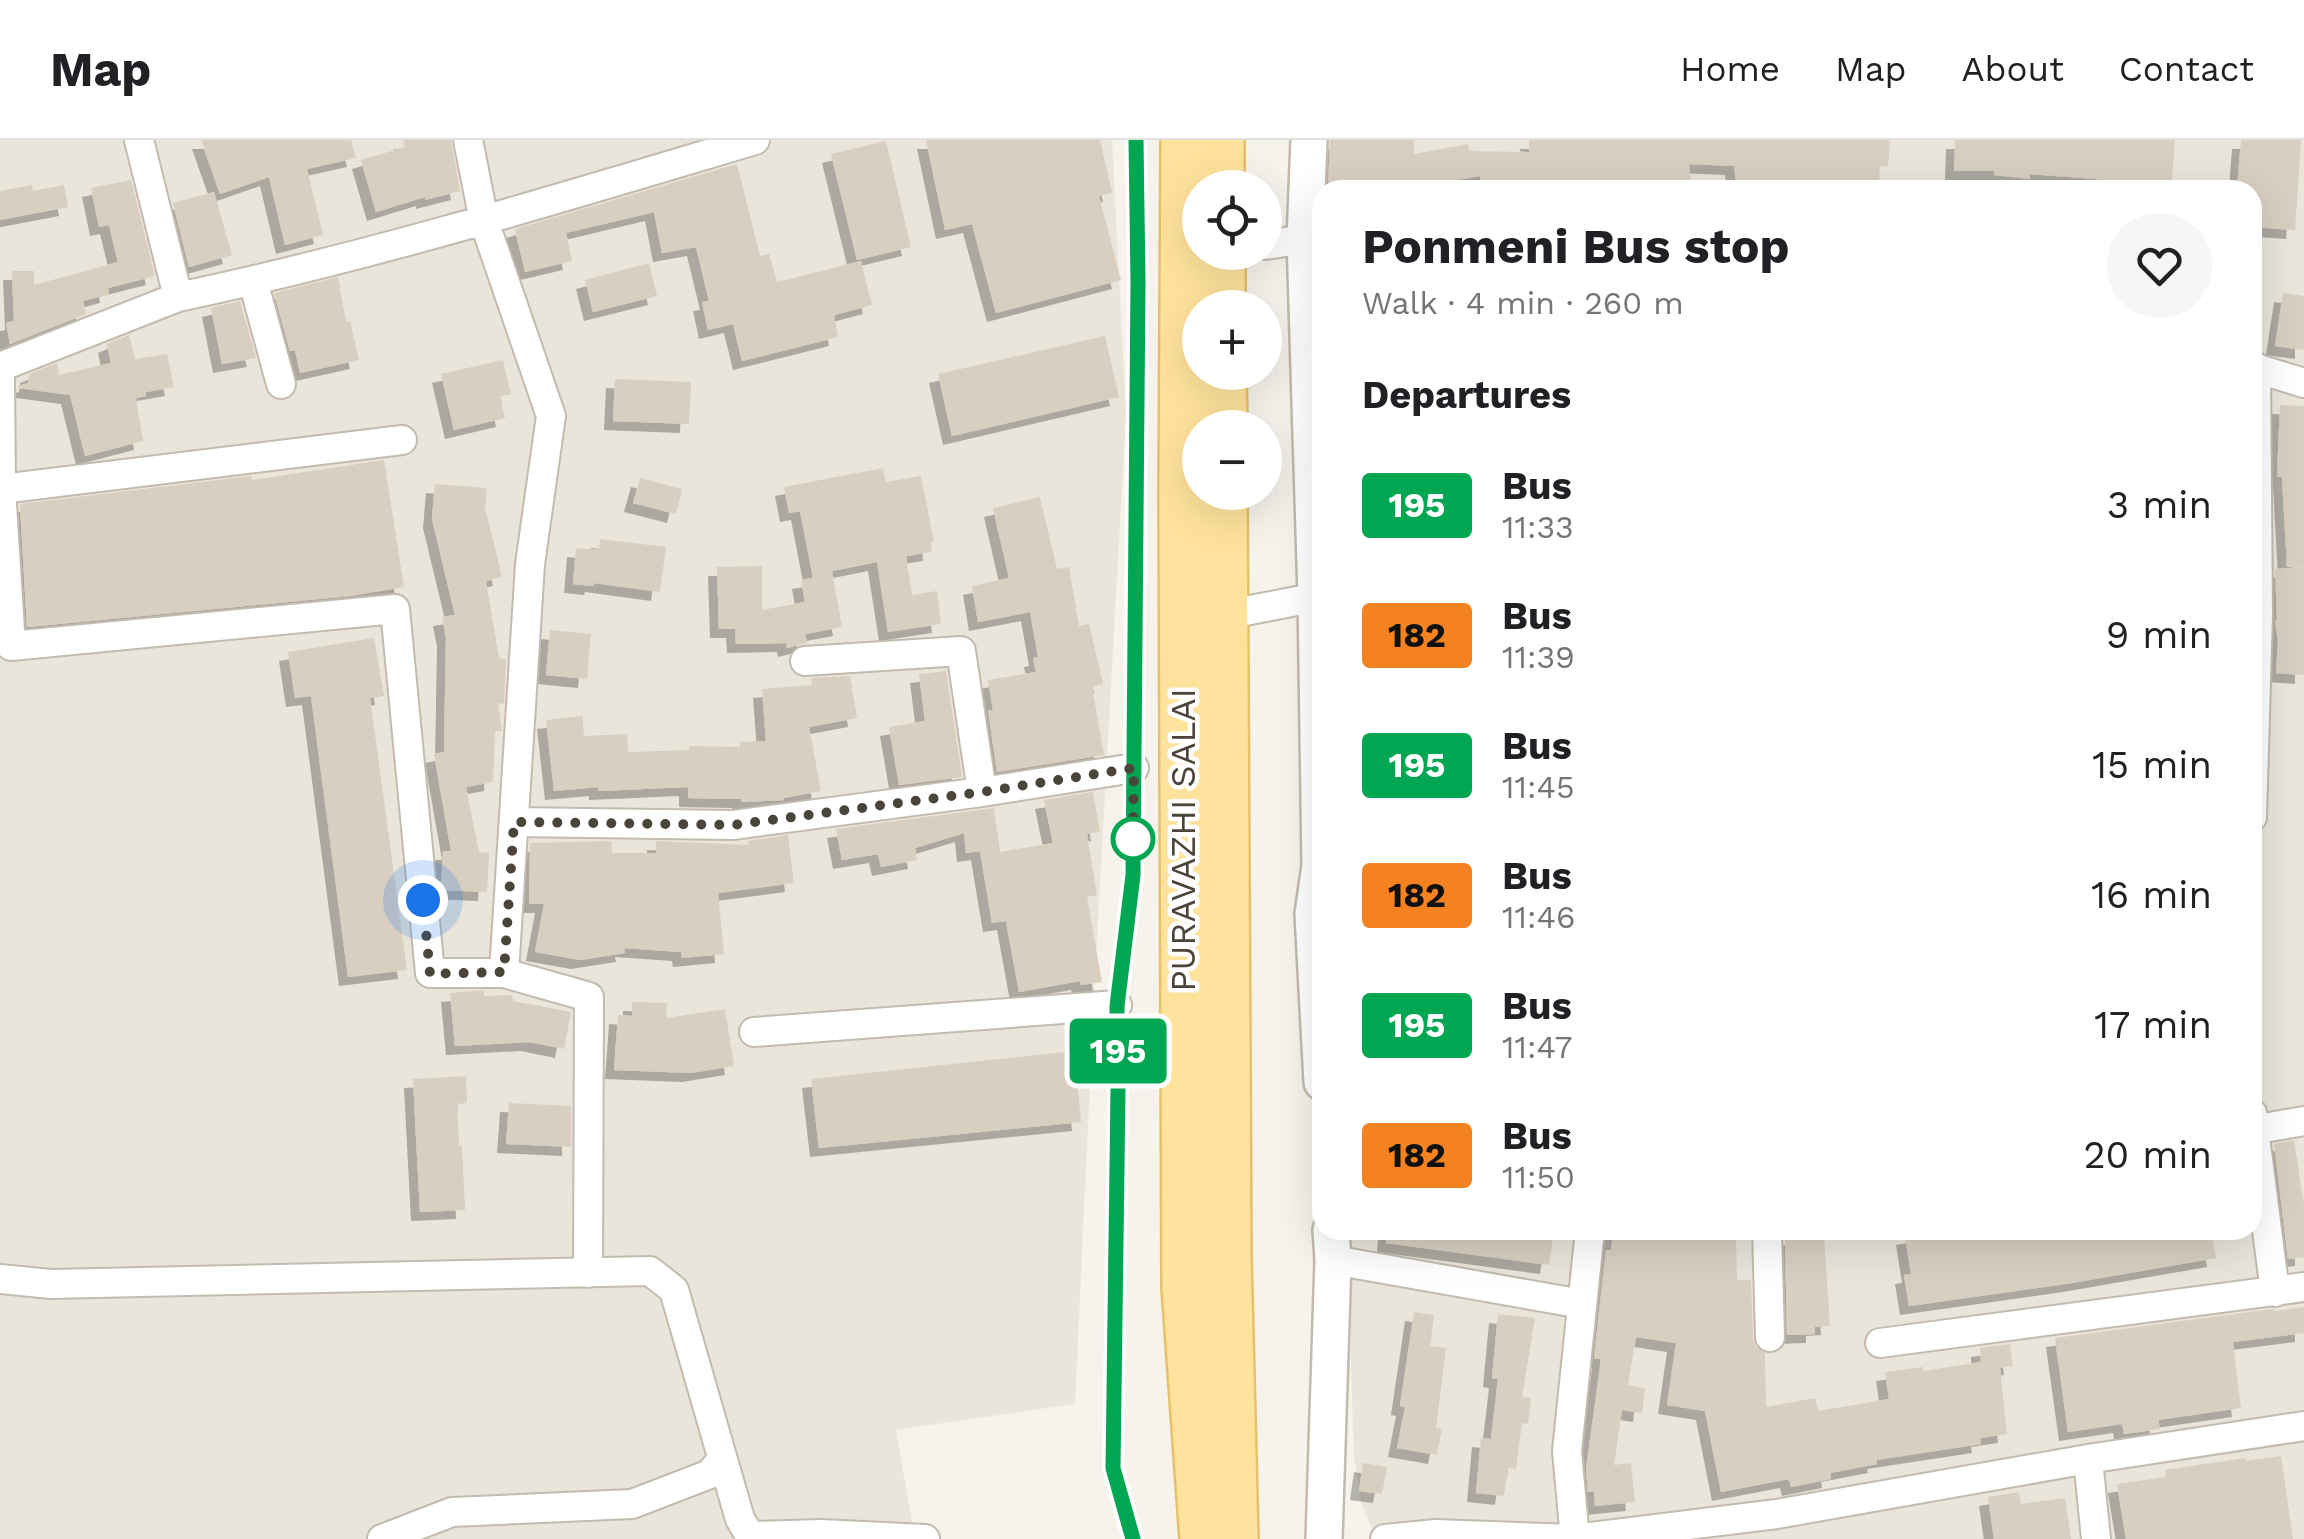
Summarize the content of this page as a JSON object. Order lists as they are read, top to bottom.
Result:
{
  "streets": {
    "main road": ["PURAVAZHI SALAI"]
  },
  "lines": ["bus line 195"],
  "page": {
    "header": "Map",
    "nav": [
      "Home",
      "Map",
      "About",
      "Contact"
    ],
    "on_map": "195",
    "map_buttons": ["+", "−"],
    "heading": [
      ["Ponmeni Bus stop", "Walk · 4 min · 260 m"],
      "Departures"
    ],
    "list": [
      {
        "mark": "195",
        "name": "Bus",
        "note": "11:33",
        "value": "3 min"
      },
      {
        "mark": "182",
        "name": "Bus",
        "note": "11:39",
        "value": "9 min"
      },
      {
        "mark": "195",
        "name": "Bus",
        "note": "11:45",
        "value": "15 min"
      },
      {
        "mark": "182",
        "name": "Bus",
        "note": "11:46",
        "value": "16 min"
      },
      {
        "mark": "195",
        "name": "Bus",
        "note": "11:47",
        "value": "17 min"
      },
      {
        "mark": "182",
        "name": "Bus",
        "note": "11:50",
        "value": "20 min"
      }
    ]
  }
}
